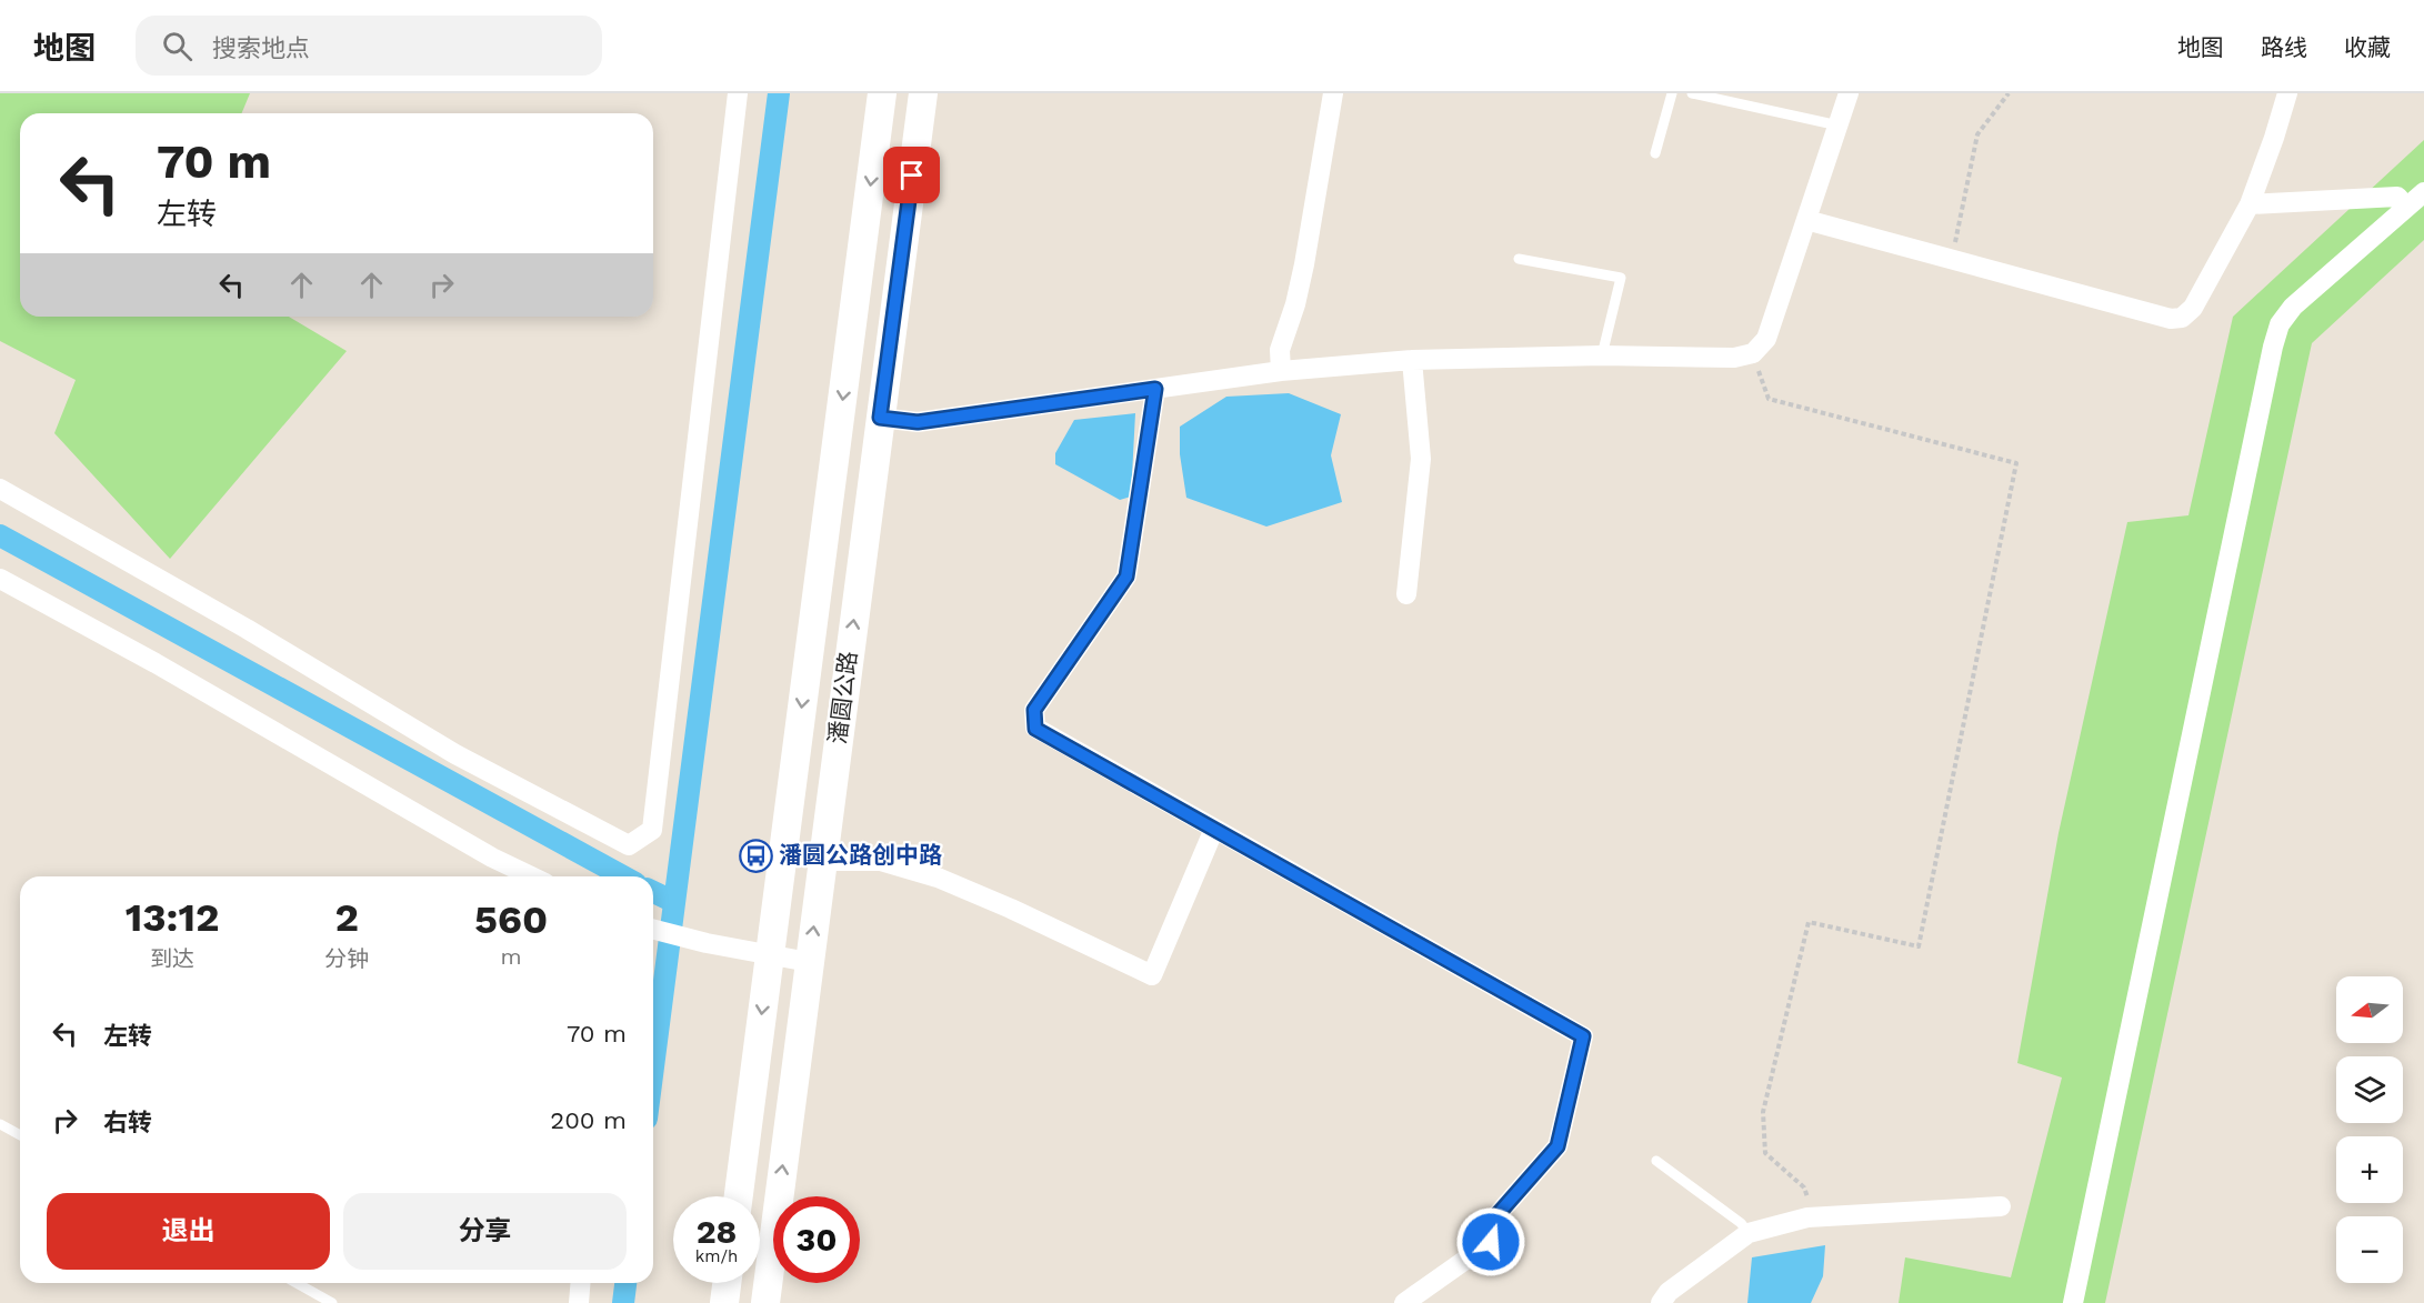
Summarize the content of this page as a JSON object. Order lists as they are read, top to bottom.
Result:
{
  "streets": {
    "main road": ["潘圆公路"]
  },
  "places": {
    "bus stop": ["潘圆公路创中路"]
  },
  "north": "left",
  "page": {
    "header": "地图",
    "search": "搜索地点",
    "nav": ["地图", "路线", "收藏"],
    "turn": ["70 m", "左转"],
    "eta": [
      "13:12",
      "到达",
      "2",
      "分钟",
      "560",
      "m"
    ],
    "map_buttons": ["+", "−"],
    "list": [
      {
        "name": "左转",
        "value": "70 m"
      },
      {
        "name": "右转",
        "value": "200 m"
      }
    ],
    "buttons": ["退出", "分享"],
    "speed": "28 km/h",
    "limit": "30"
  }
}
